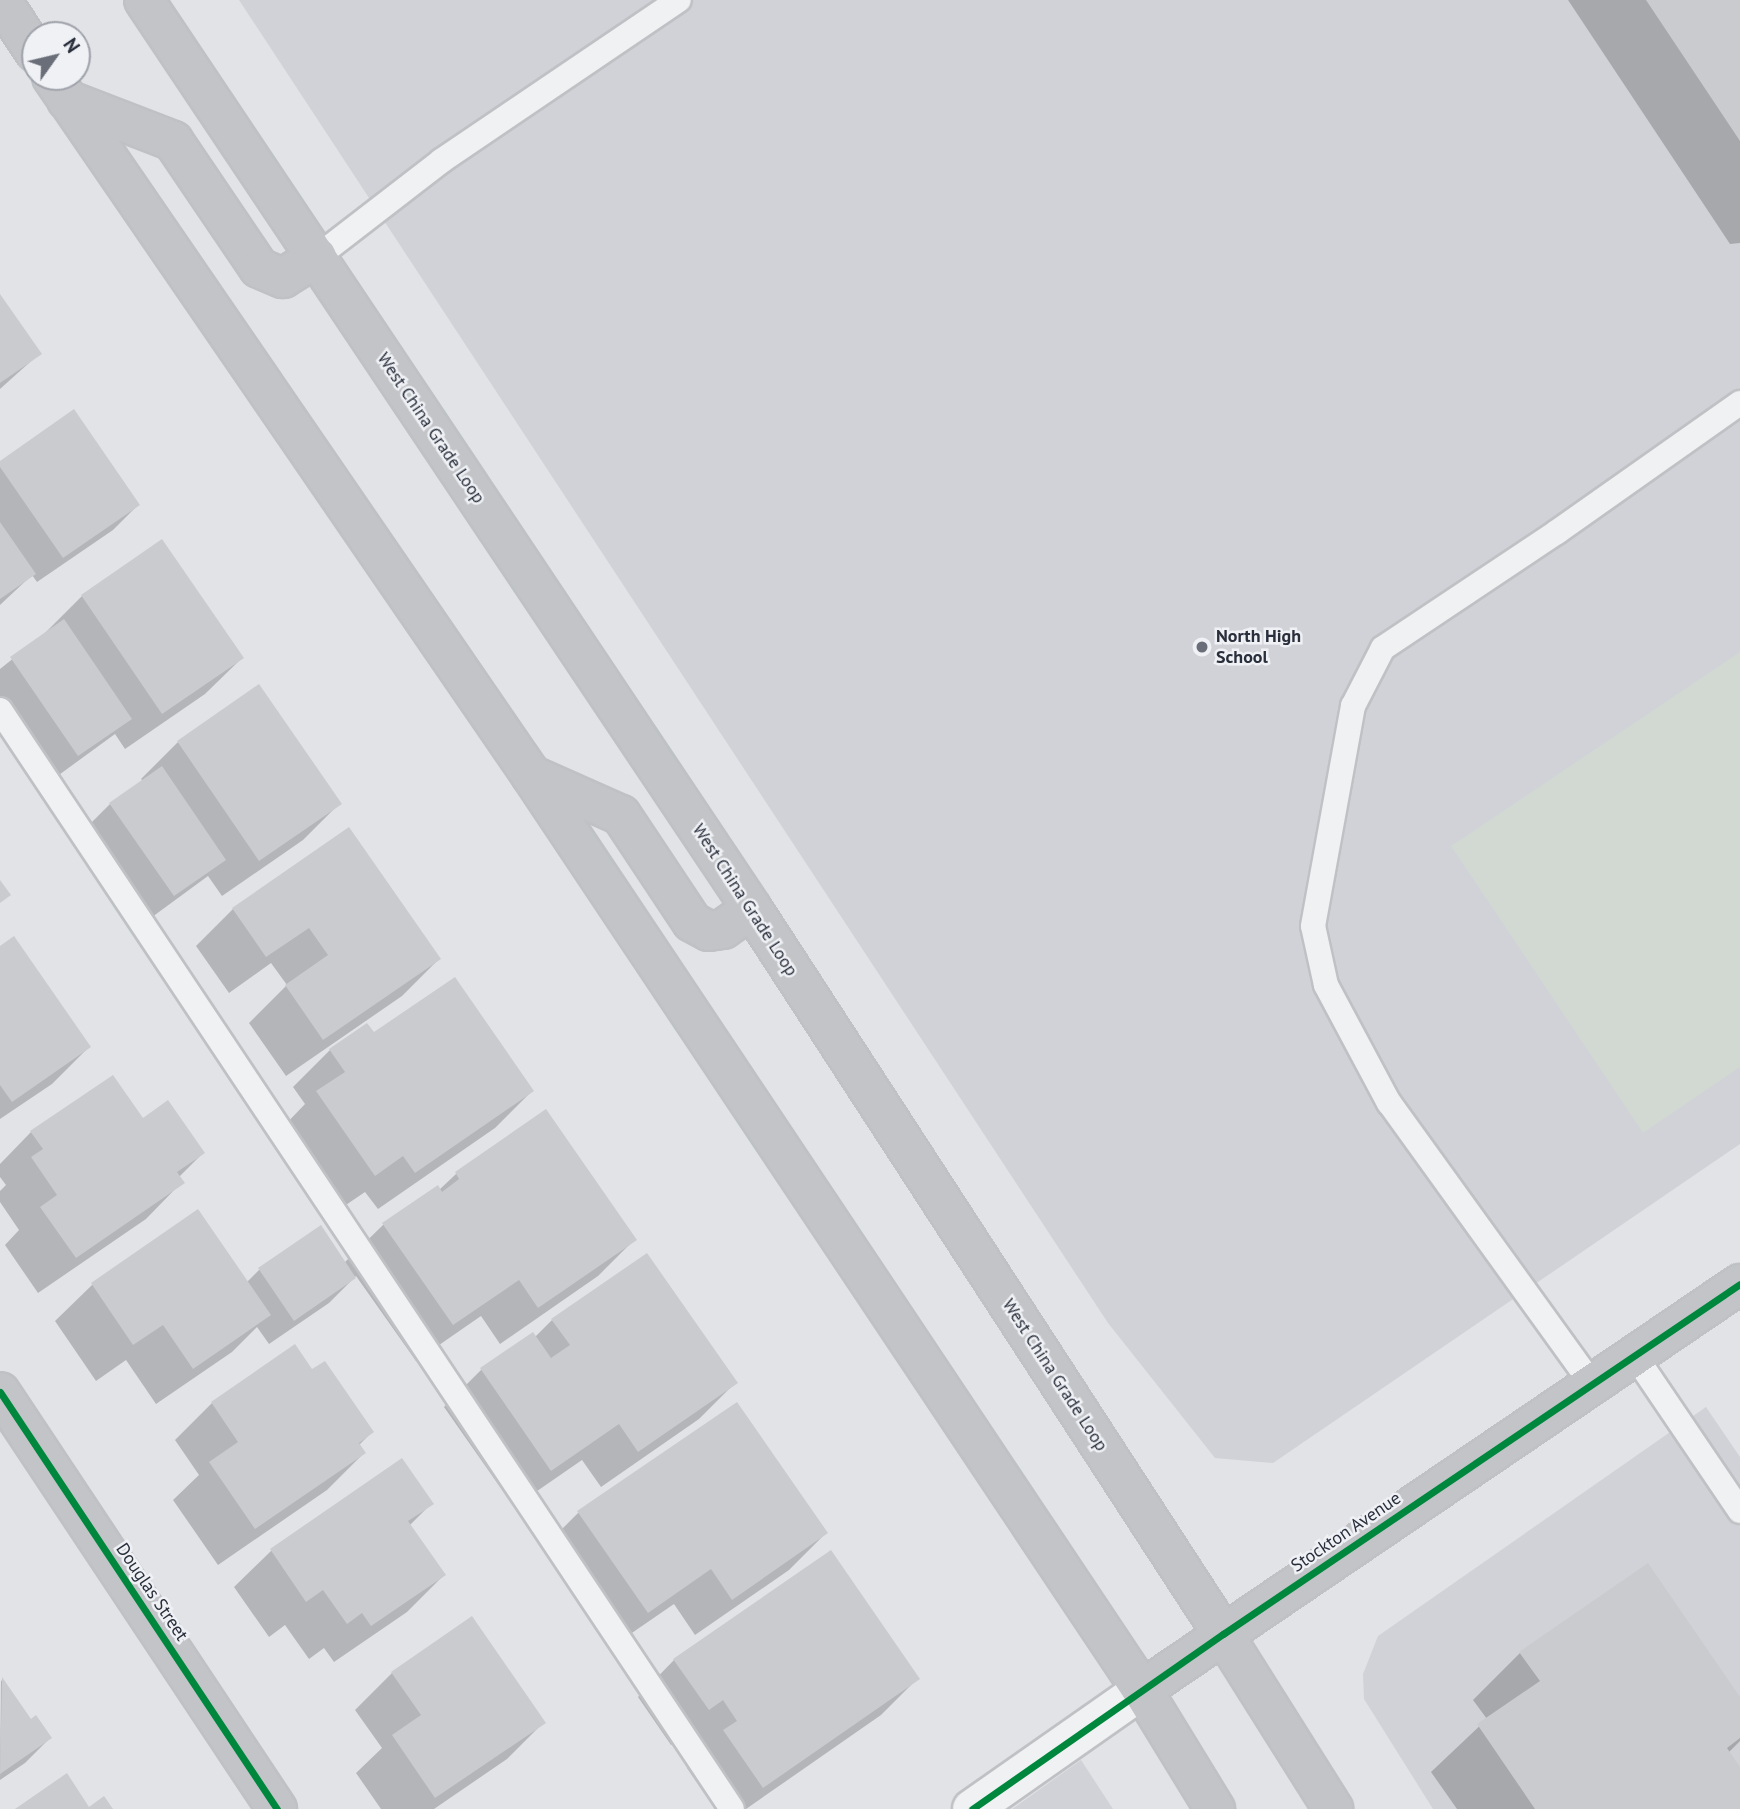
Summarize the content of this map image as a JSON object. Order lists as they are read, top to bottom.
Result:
{
  "streets": {
    "main road": ["West China Grade Loop", "Stockton Avenue", "Douglas Street"]
  },
  "crossings": [
    ["West China Grade Loop", "Stockton Avenue"]
  ],
  "places": ["North High School"],
  "north": "top right"
}
